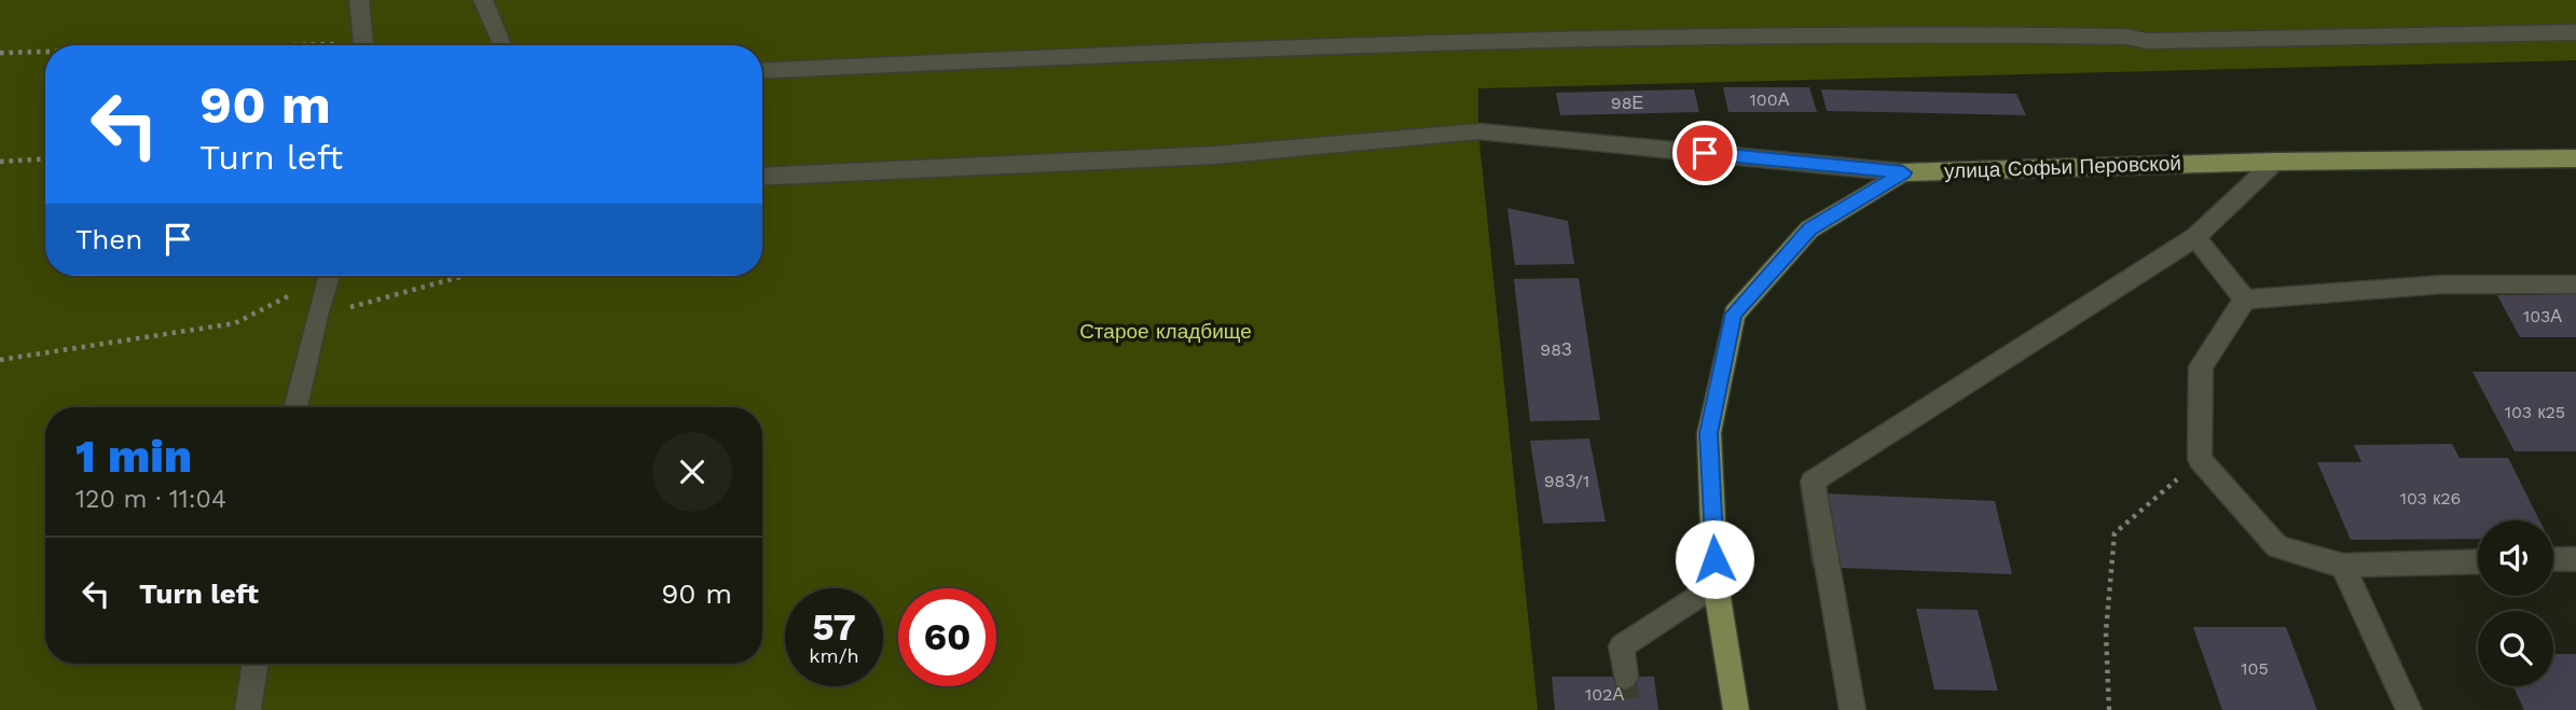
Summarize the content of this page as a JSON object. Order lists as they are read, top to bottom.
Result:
{
  "streets": {
    "main road": ["улица Софьи Перовской"]
  },
  "parks": ["Старое кладбище"],
  "house_numbers": [
    "100А",
    "98Е",
    "103А",
    "98З",
    "103 к25",
    "98З/1",
    "103 к26",
    "105",
    "102А"
  ],
  "page": {
    "turn": ["90 m", "Turn left"],
    "then": "Then",
    "heading": ["1 min", "120 m · 11:04"],
    "list": [
      {
        "name": "Turn left",
        "value": "90 m"
      }
    ],
    "speed": "57 km/h",
    "limit": "60"
  }
}
